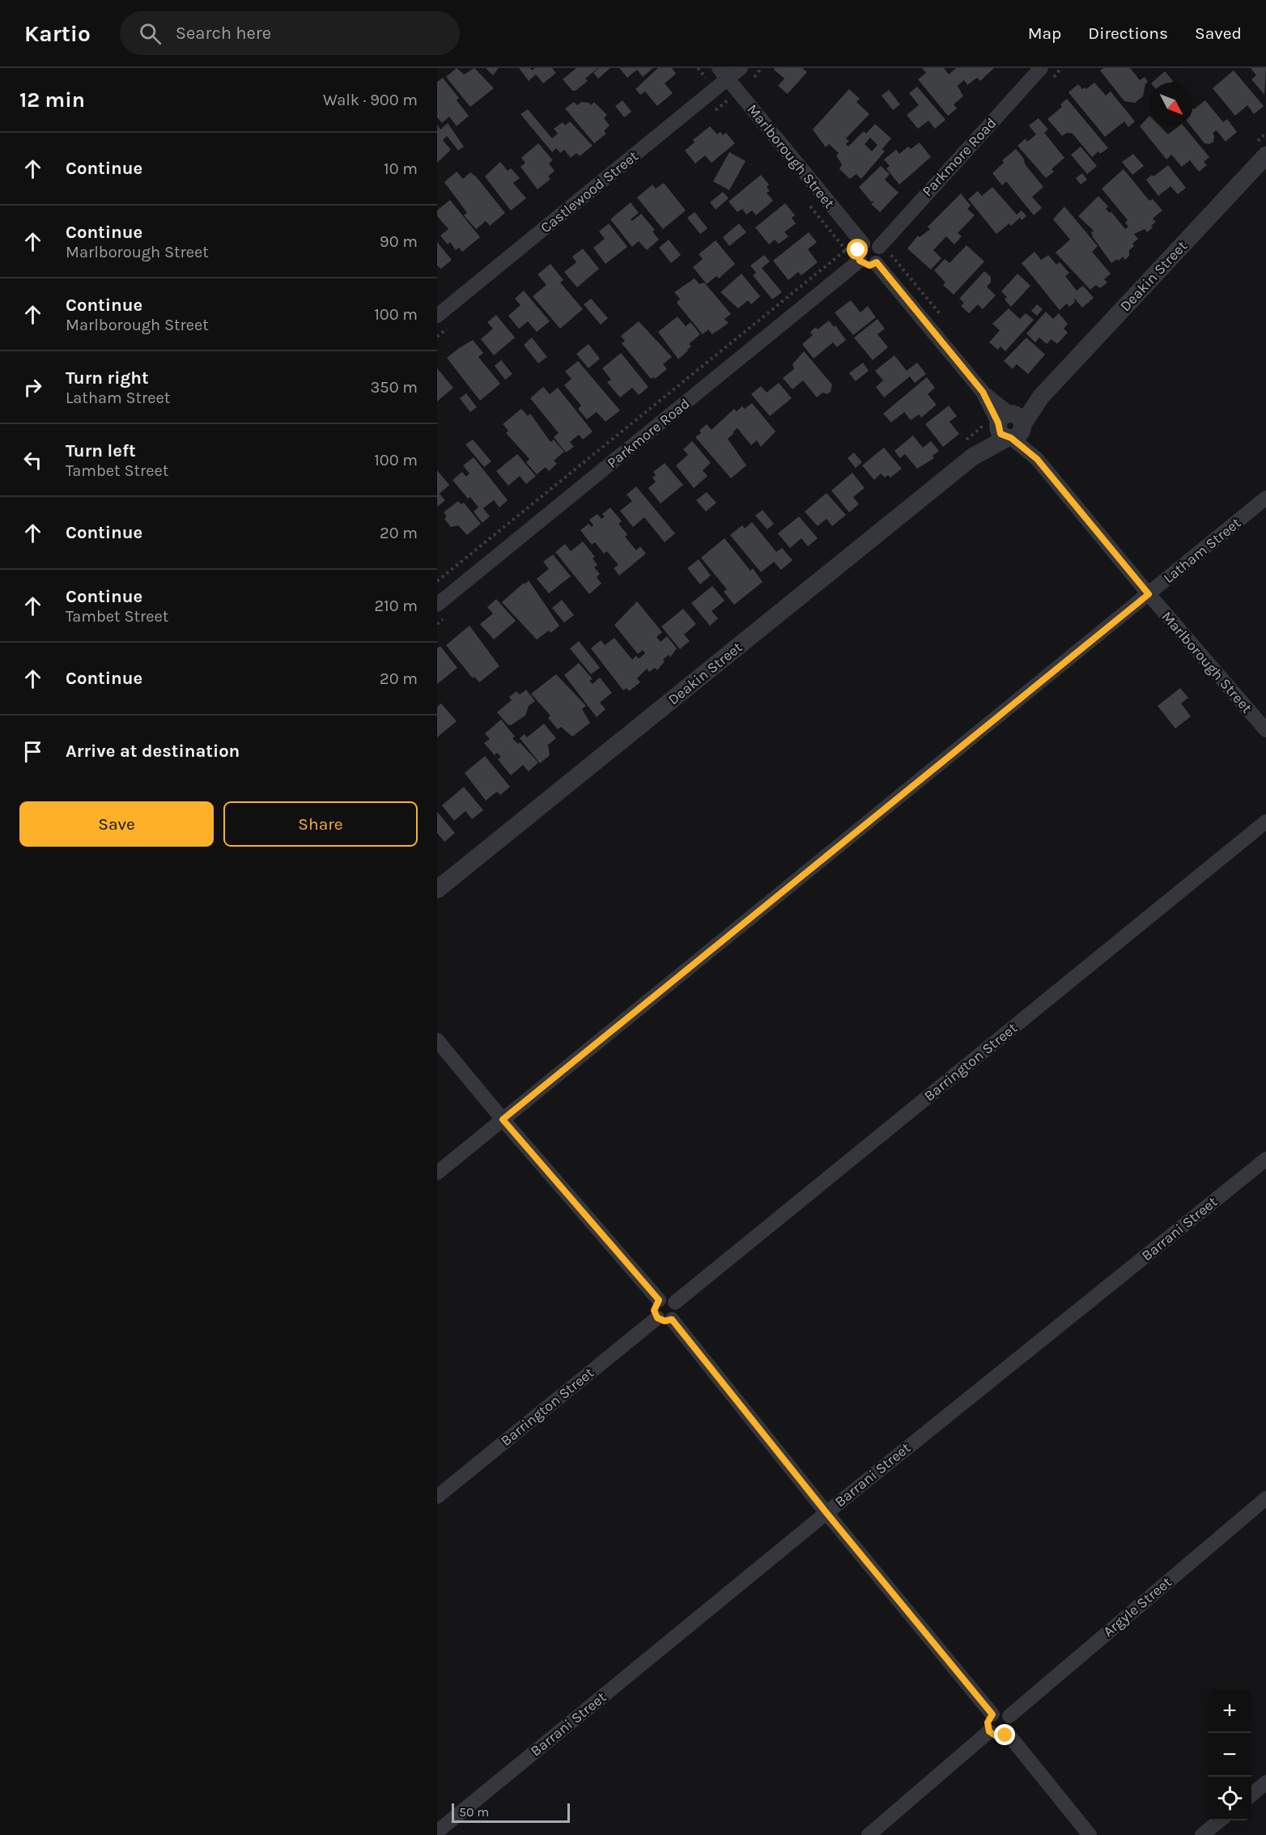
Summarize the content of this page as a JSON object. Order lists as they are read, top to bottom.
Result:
{
  "streets": {
    "street": [
      "Marlborough Street",
      "Parkmore Road",
      "Castlewood Street",
      "Deakin Street",
      "Latham Street",
      "Barrington Street",
      "Barrani Street",
      "Argyle Street"
    ]
  },
  "crossings": [
    ["Marlborough Street", "Parkmore Road"],
    ["Marlborough Street", "Castlewood Street"],
    ["Marlborough Street", "Deakin Street"],
    ["Marlborough Street", "Latham Street"]
  ],
  "scale_bar": "50 m",
  "north": "bottom right",
  "page": {
    "header": "Kartio",
    "search": "Search here",
    "nav": ["Map", "Directions", "Saved"],
    "heading": ["12 min", "Walk · 900 m"],
    "list": [
      ["Continue", "10 m"],
      ["Continue", "Marlborough Street", "90 m"],
      ["Continue", "Marlborough Street", "100 m"],
      ["Turn right", "Latham Street", "350 m"],
      ["Turn left", "Tambet Street", "100 m"],
      ["Continue", "20 m"],
      ["Continue", "Tambet Street", "210 m"],
      ["Continue", "20 m"],
      "Arrive at destination"
    ],
    "buttons": ["Save", "Share"],
    "map_buttons": ["+", "−"],
    "scale": "50 m"
  }
}
